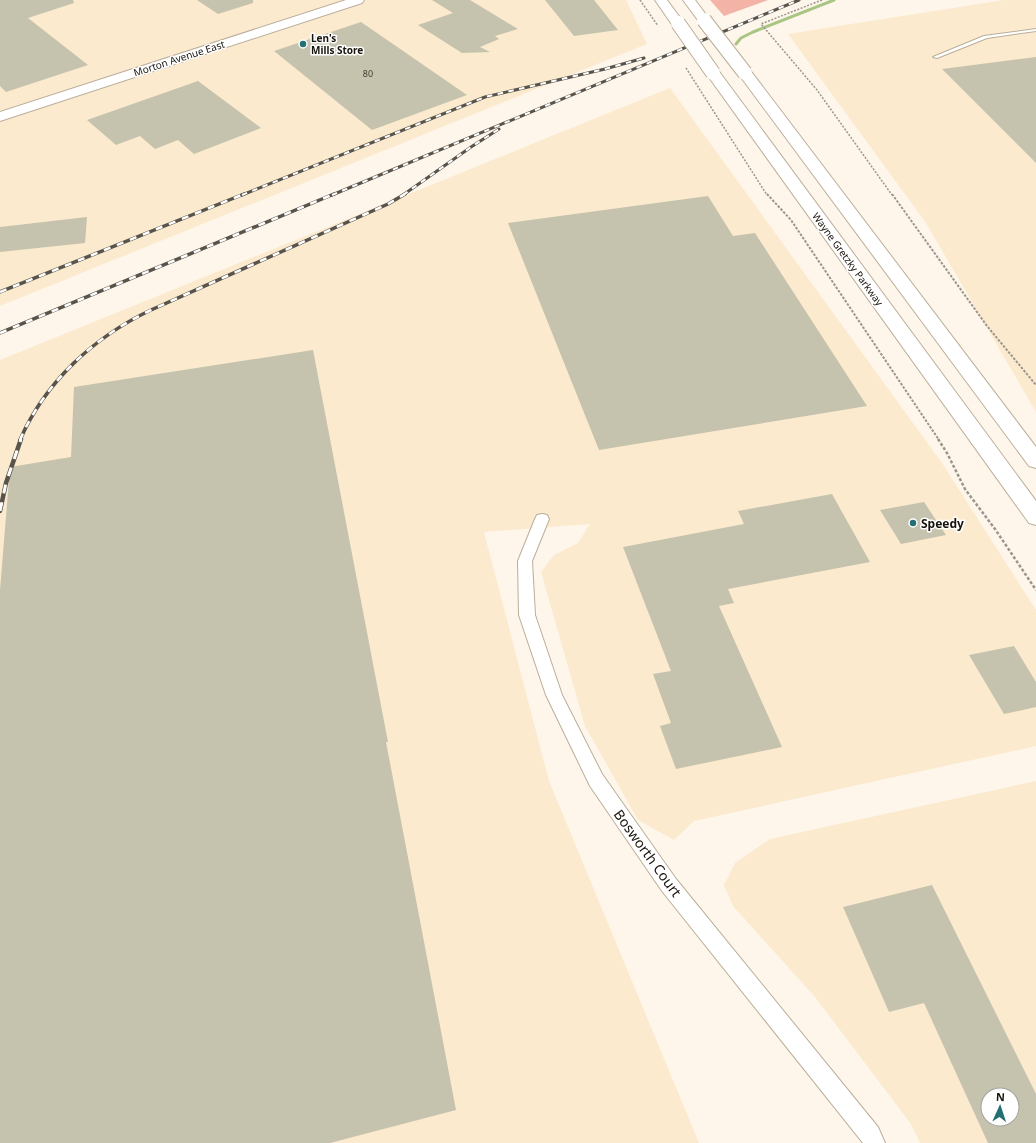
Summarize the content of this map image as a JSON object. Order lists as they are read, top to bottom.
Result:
{
  "streets": {
    "main road": ["Morton Avenue East", "Wayne Gretzky Parkway"],
    "street": ["Bosworth Court"]
  },
  "places": ["Len's Mills Store", "Speedy"],
  "house_numbers": ["80"],
  "north": "top"
}
